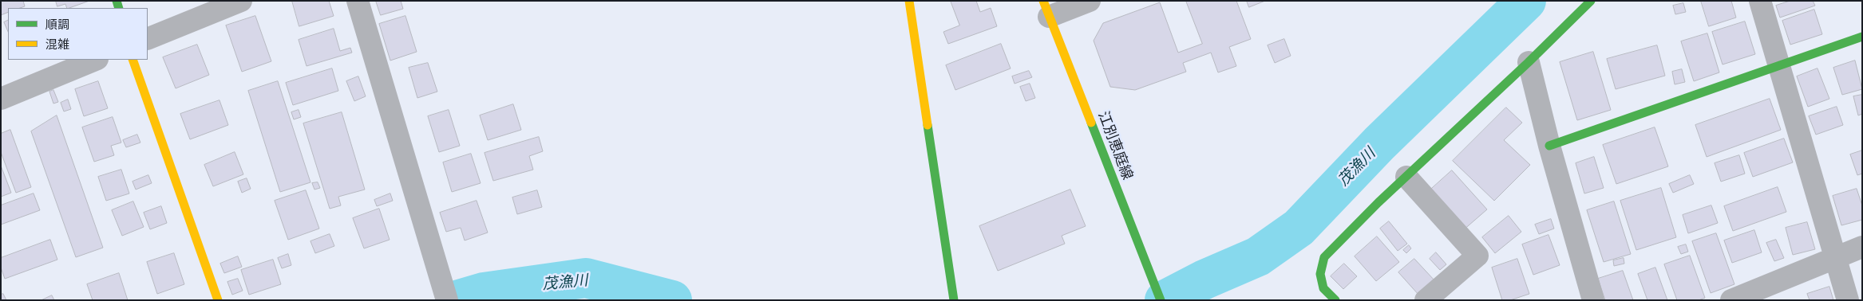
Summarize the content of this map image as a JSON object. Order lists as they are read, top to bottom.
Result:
{
  "streets": {
    "street": ["江別恵庭線"]
  },
  "water": ["茂漁川"],
  "legend": ["順調", "混雑"]
}
